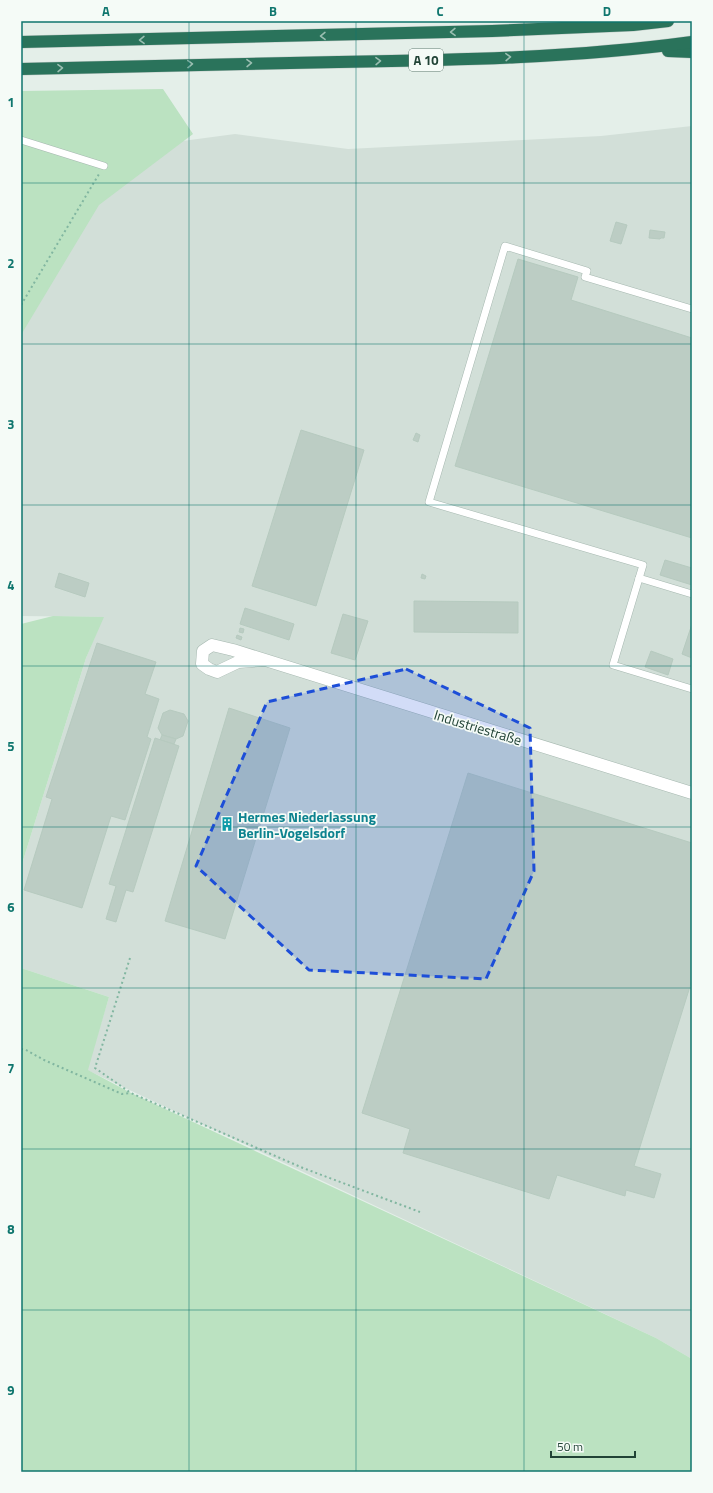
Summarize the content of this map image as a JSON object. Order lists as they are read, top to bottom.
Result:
{
  "streets": {
    "highway": ["A 10"],
    "street": ["Industriestraße"]
  },
  "places": {
    "building": ["Hermes Niederlassung Berlin-Vogelsdorf"]
  },
  "scale_bar": "50 m",
  "grid": {
    "columns": [
      "A",
      "B",
      "C",
      "D"
    ],
    "rows": [
      "1",
      "2",
      "3",
      "4",
      "5",
      "6",
      "7",
      "8",
      "9"
    ]
  }
}
